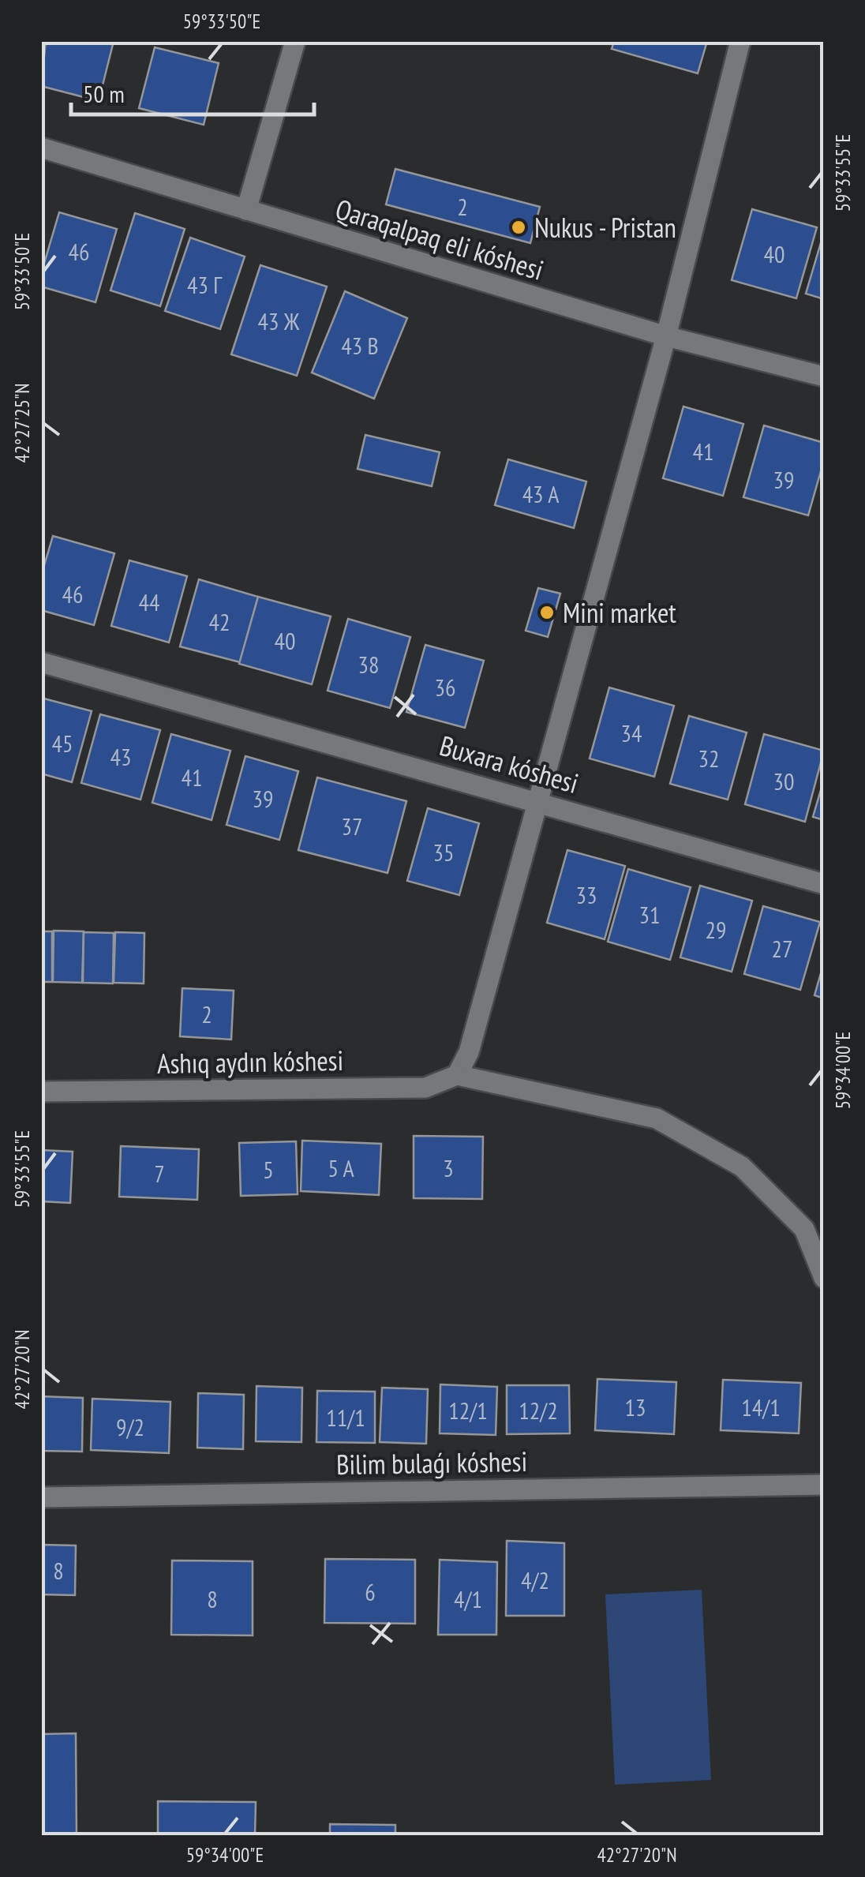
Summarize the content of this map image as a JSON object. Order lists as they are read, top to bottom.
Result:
{
  "streets": {
    "street": [
      "Qaraqalpaq eli kóshesi",
      "Buxara kóshesi",
      "Ashıq aydın kóshesi",
      "Bilim bulaǵı kóshesi"
    ]
  },
  "places": ["Nukus - Pristan", "Mini market"],
  "house_numbers": [
    "2",
    "46",
    "40",
    "43 Г",
    "43 Ж",
    "43 В",
    "41",
    "39",
    "43 А",
    "46",
    "44",
    "42",
    "40",
    "38",
    "36",
    "34",
    "45",
    "43",
    "32",
    "41",
    "30",
    "39",
    "37",
    "35",
    "33",
    "31",
    "29",
    "27",
    "2",
    "5 А",
    "3",
    "5",
    "7",
    "13",
    "14/1",
    "12/1",
    "12/2",
    "11/1",
    "9/2",
    "8",
    "4/2",
    "6",
    "8",
    "4/1"
  ],
  "scale_bar": "50 m",
  "coordinates": [
    "59°33'50\"E",
    "59°33'55\"E",
    "42°27'25\"N",
    "59°34'00\"E",
    "42°27'20\"N"
  ]
}
